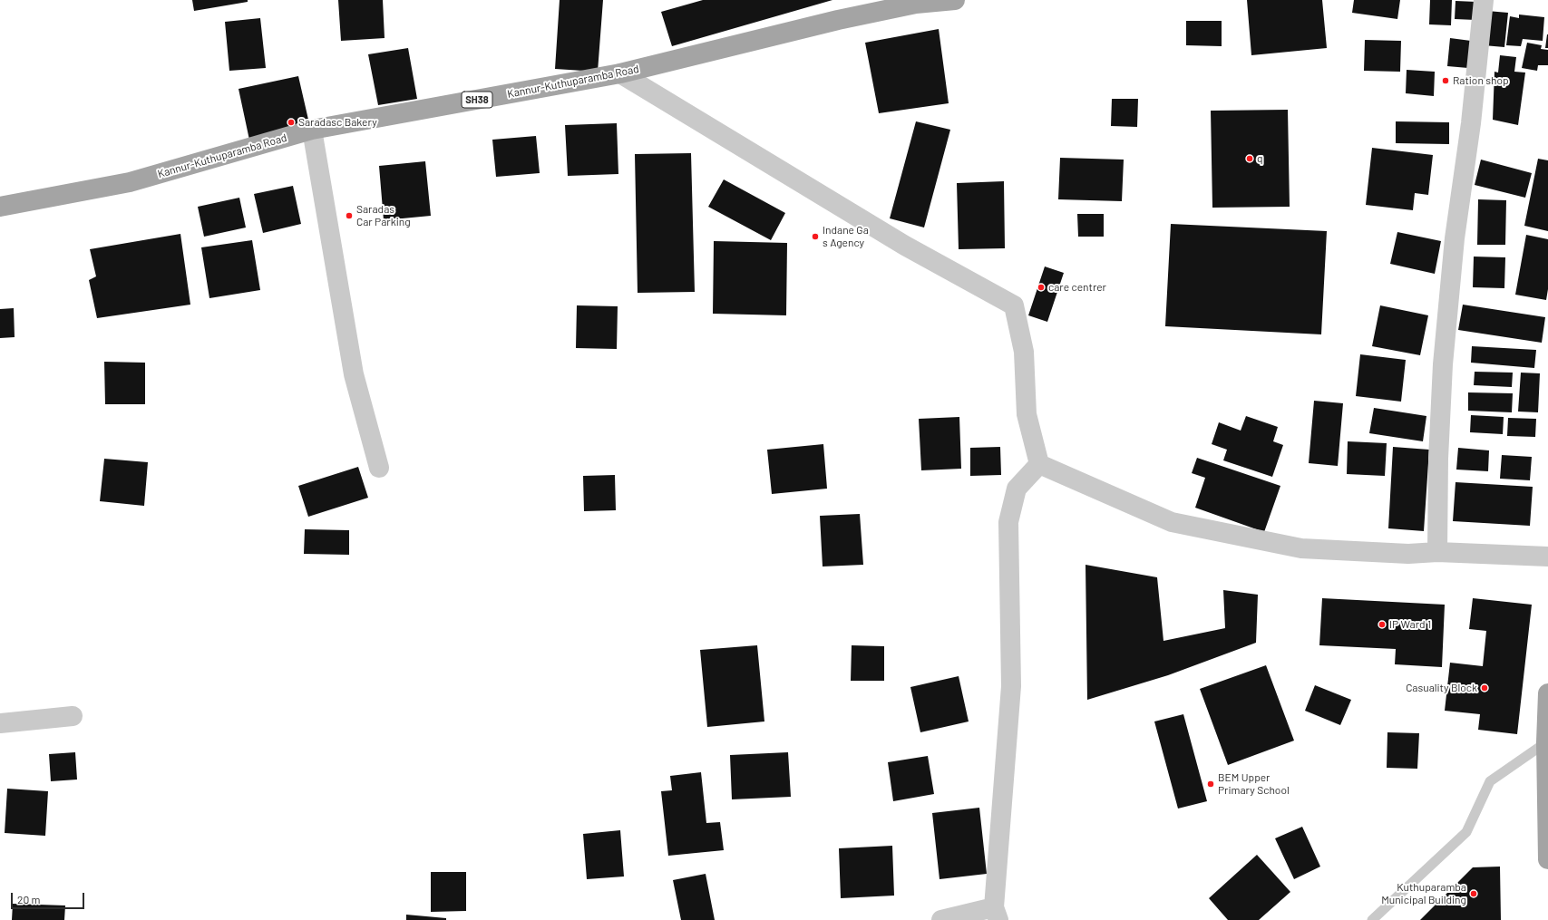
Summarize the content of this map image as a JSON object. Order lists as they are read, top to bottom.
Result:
{
  "streets": {
    "main road": ["Kannur-Kuthuparamba Road", "SH38"]
  },
  "places": [
    "Ration shop",
    "Saradasc Bakery",
    "q",
    "Saradas Car Parking",
    "Indane Ga s Agency",
    "care centrer",
    "IP Ward 1",
    "Casuality Block",
    "BEM Upper Primary School",
    "Kuthuparamba Municipal Building"
  ],
  "scale_bar": "20 m"
}
